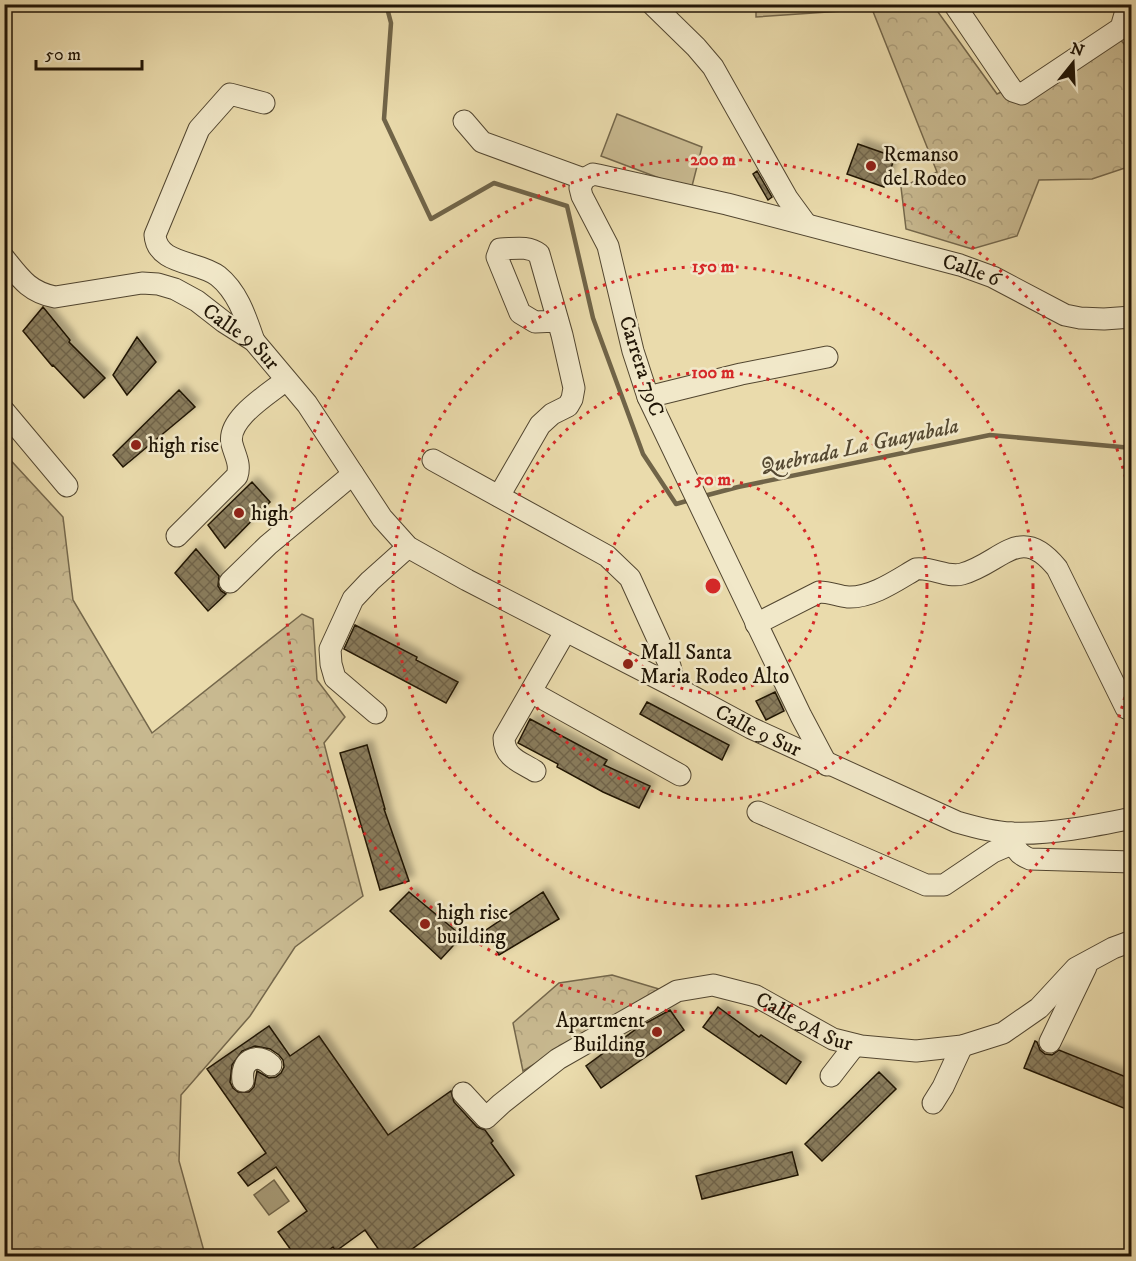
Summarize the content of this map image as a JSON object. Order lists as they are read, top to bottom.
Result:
{
  "streets": {
    "street": [
      "Calle 6",
      "Calle 9 Sur",
      "Carrera 79C",
      "Calle 9A Sur"
    ]
  },
  "crossings": [
    ["Calle 6", "Carrera 79C"],
    ["Calle 9 Sur", "Carrera 79C"]
  ],
  "water": ["Quebrada La Guayabala"],
  "places": [
    "Remanso del Rodeo",
    "high rise",
    "high",
    "Mall Santa Maria Rodeo Alto",
    "high rise building",
    "Apartment Building"
  ],
  "scale_bar": "50 m",
  "north": "top",
  "rings": [
    "200 m",
    "150 m",
    "100 m",
    "50 m"
  ]
}
